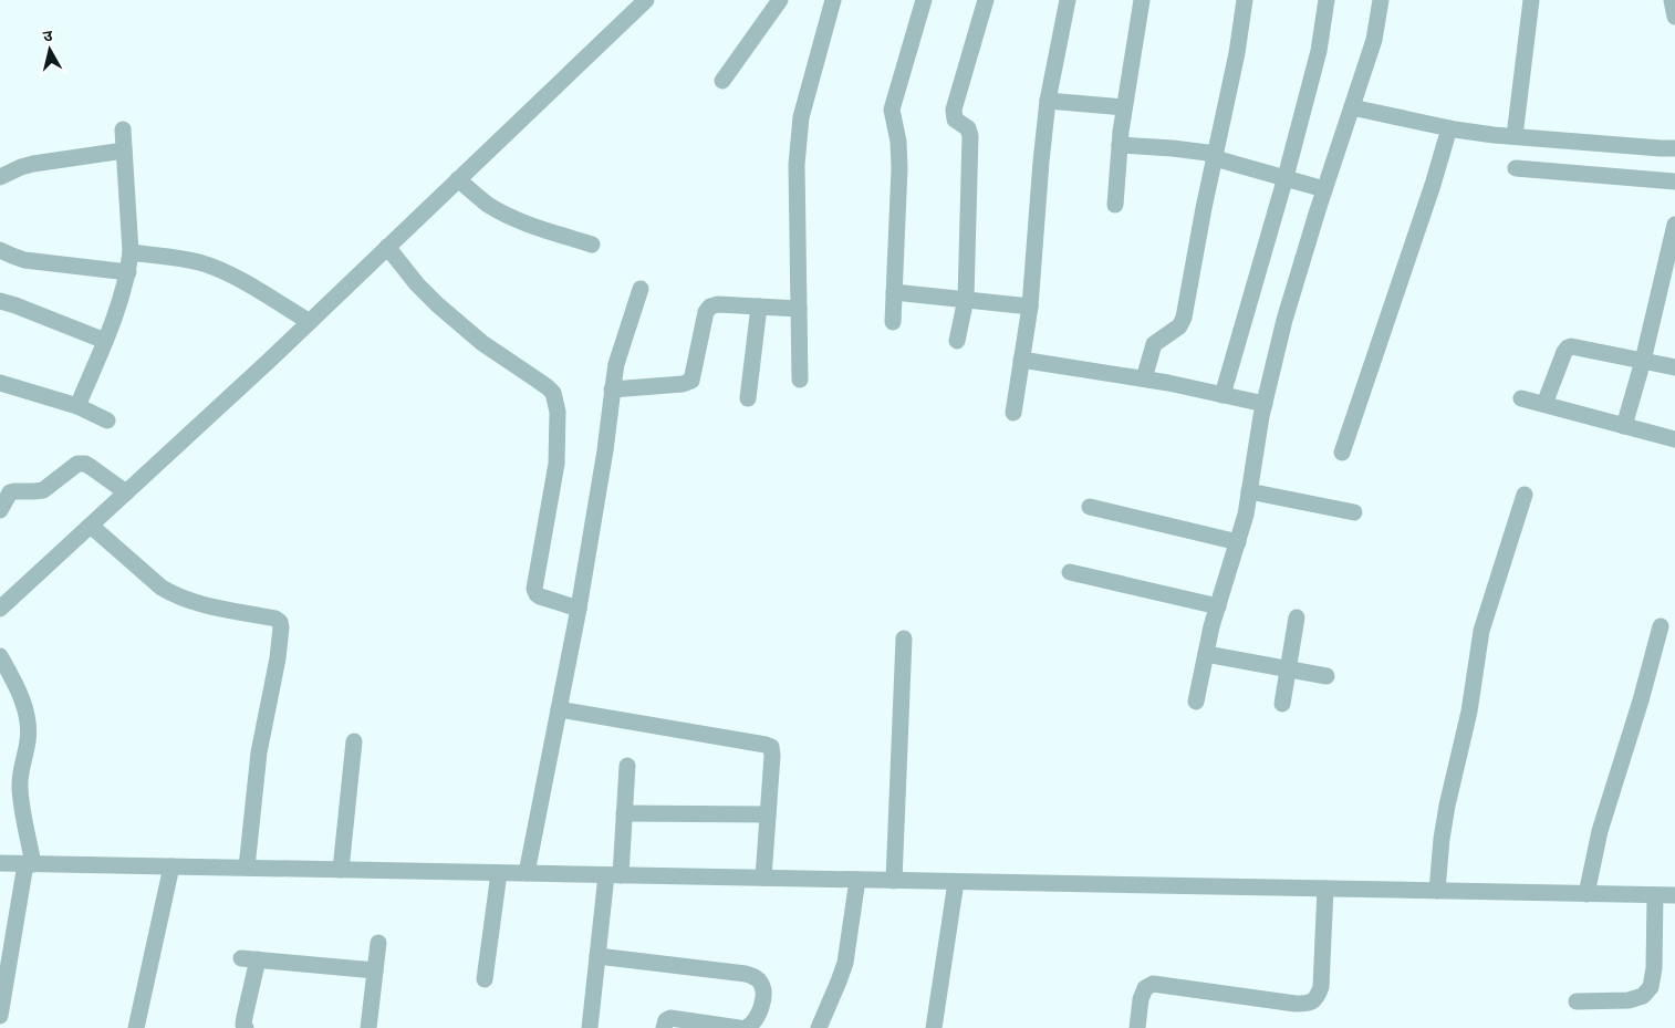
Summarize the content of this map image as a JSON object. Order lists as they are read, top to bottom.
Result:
{
  "north": "top"
}
